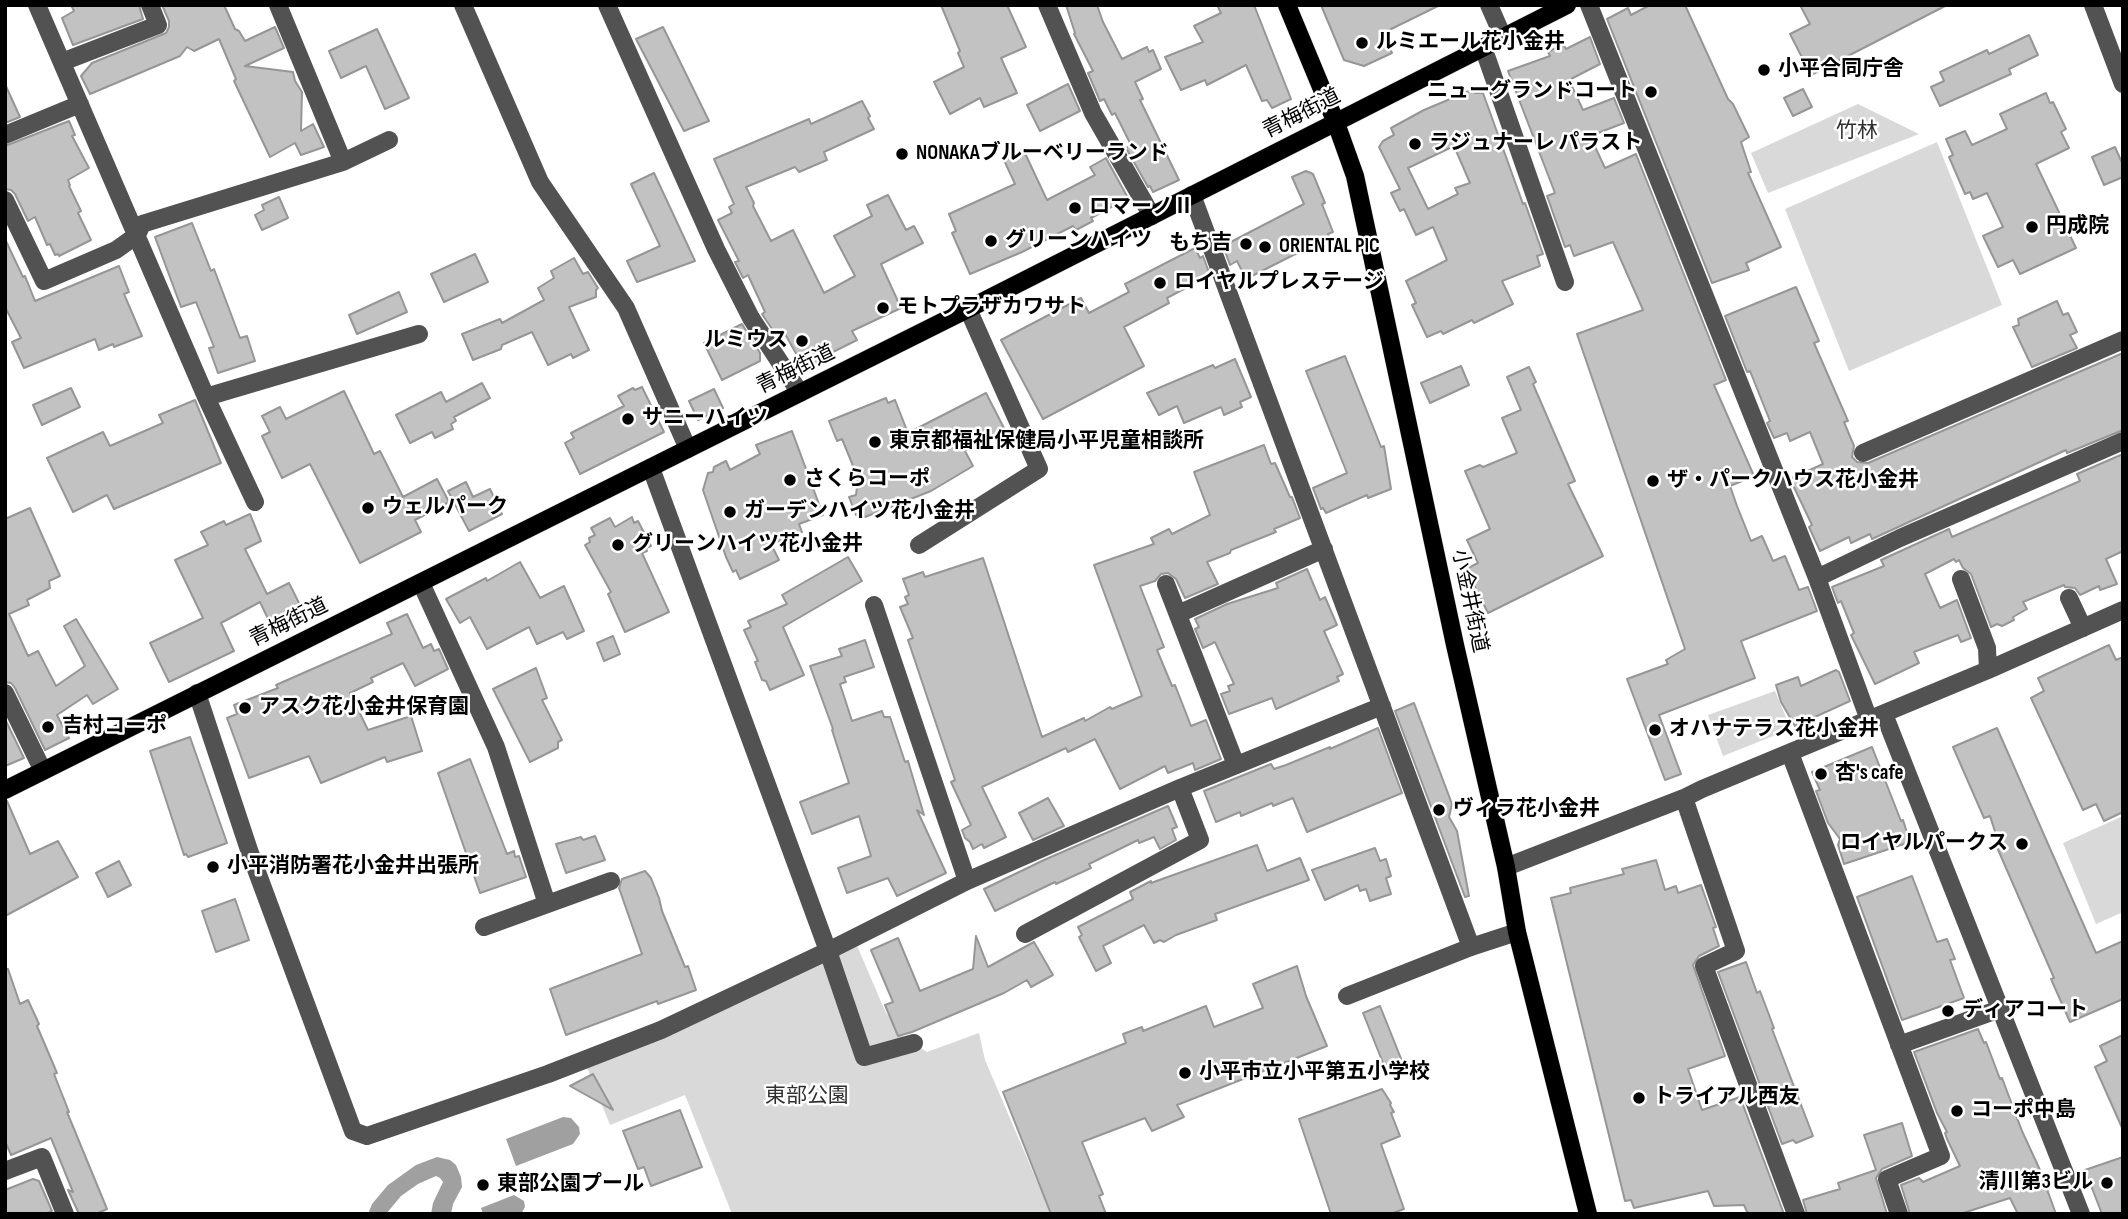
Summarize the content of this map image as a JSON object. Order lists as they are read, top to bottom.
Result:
{
  "streets": {
    "main road": ["青梅街道", "小金井街道"]
  },
  "crossings": [
    ["青梅街道", "小金井街道"]
  ],
  "parks": ["竹林", "東部公園"],
  "places": [
    "ルミエール花小金井",
    "小平合同庁舎",
    "ニューグランドコート",
    "ラジュナーレ パラスト",
    "NONAKAブルーベリーランド",
    "ロマーノⅡ",
    "円成院",
    "グリーンハイツ",
    "もち吉",
    "ORIENTAL PIC",
    "ロイヤルプレステージ",
    "モトプラザカワサト",
    "ルミウス",
    "サニーハイツ",
    "東京都福祉保健局小平児童相談所",
    "さくらコーポ",
    "ザ・パークハウス花小金井",
    "ウェルパーク",
    "ガーデンハイツ花小金井",
    "グリーンハイツ花小金井",
    "アスク花小金井保育園",
    "吉村コーポ",
    "オハナテラス花小金井",
    "杏's cafe",
    "ヴィラ花小金井",
    "ロイヤルパークス",
    "小平消防署花小金井出張所",
    "ディアコート",
    "小平市立小平第五小学校",
    "トライアル西友",
    "コーポ中島",
    "清川第3ビル",
    "東部公園プール"
  ]
}
